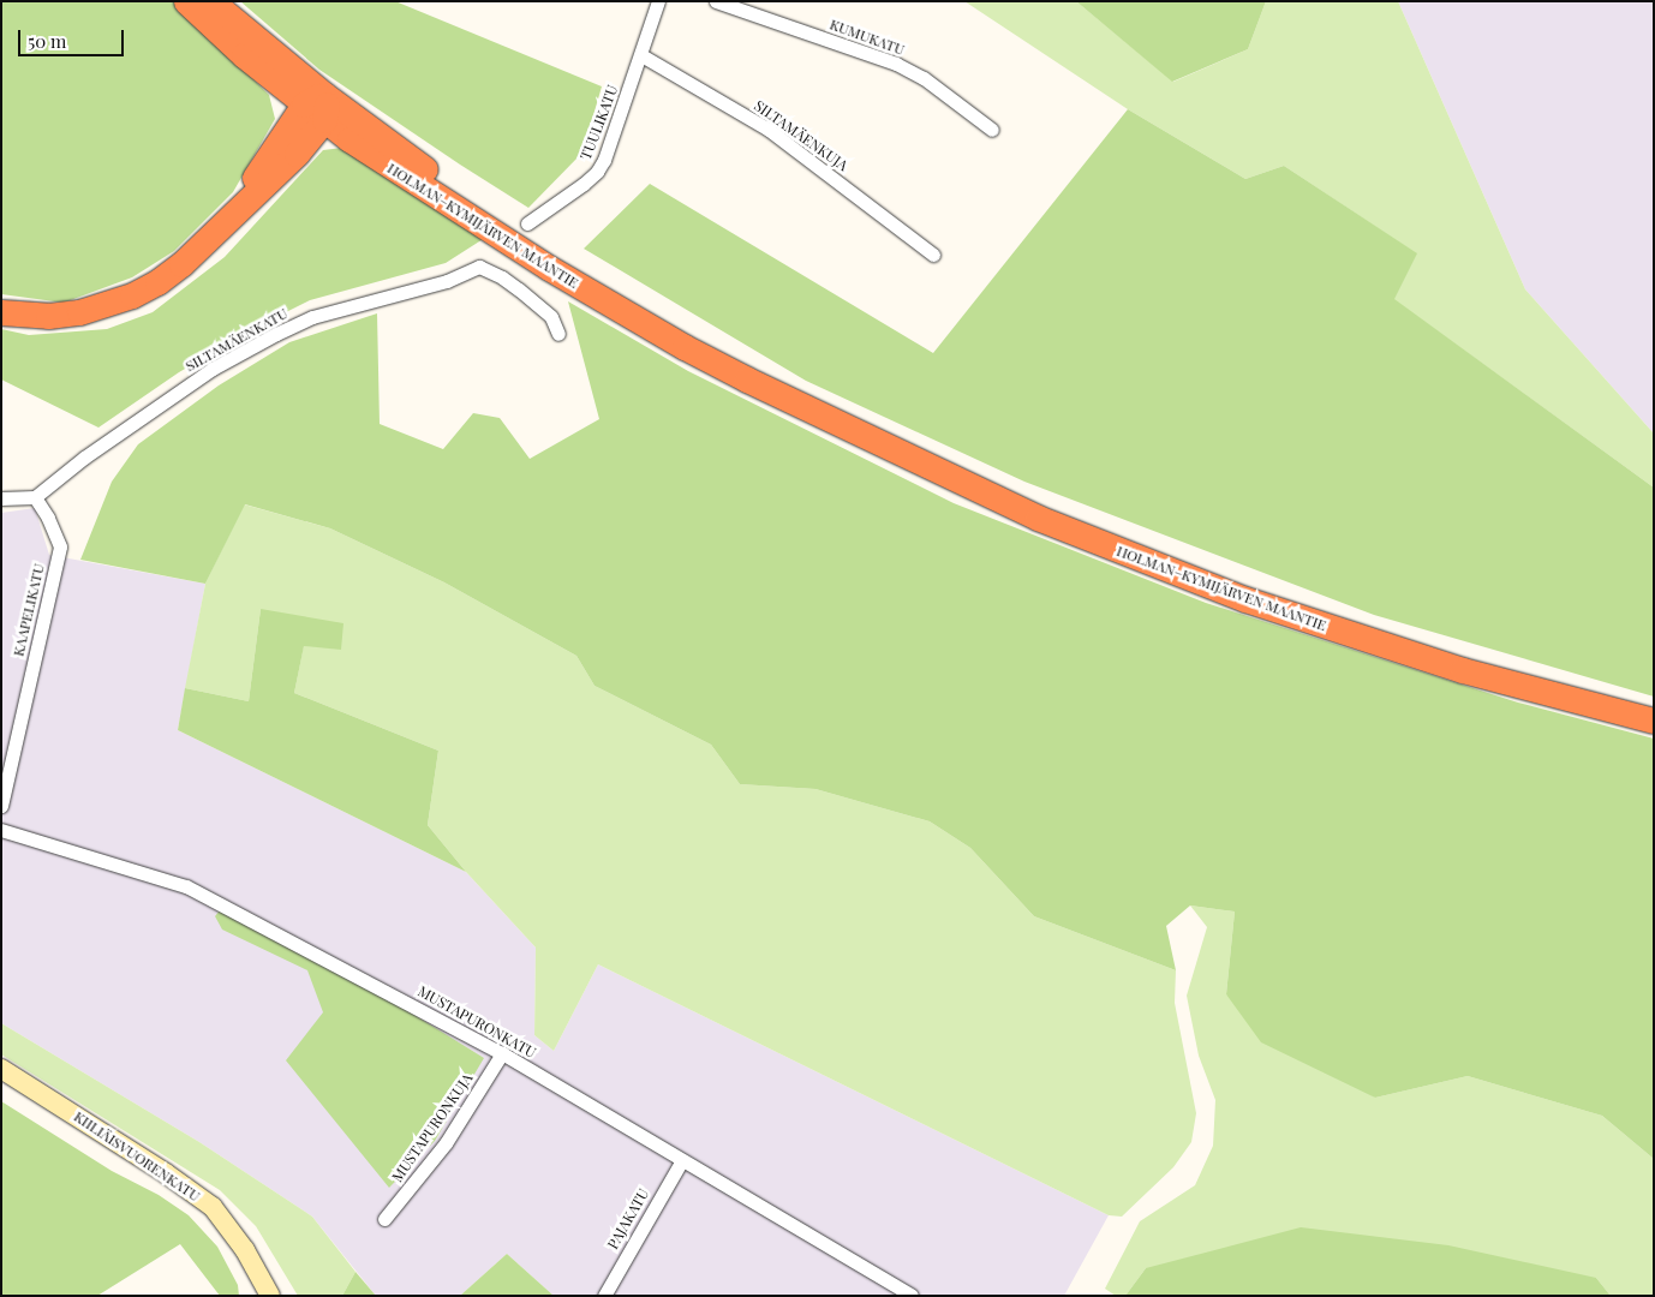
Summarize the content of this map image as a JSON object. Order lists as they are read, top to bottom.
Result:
{
  "streets": {
    "highway": ["HOLMAN–KYMIJÄRVEN MAANTIE"],
    "street": [
      "KUMUKATU",
      "TUULIKATU",
      "SILTAMÄENKUJA",
      "SILTAMÄENKATU",
      "KAAPELIKATU",
      "MUSTAPURONKATU",
      "MUSTAPURONKUJA",
      "KIILIÄISVUORENKATU",
      "PAJAKATU"
    ]
  },
  "crossings": [
    ["TUULIKATU", "SILTAMÄENKUJA"],
    ["SILTAMÄENKATU", "KAAPELIKATU"],
    ["MUSTAPURONKATU", "MUSTAPURONKUJA"],
    ["MUSTAPURONKATU", "PAJAKATU"]
  ],
  "scale_bar": "50 m"
}
